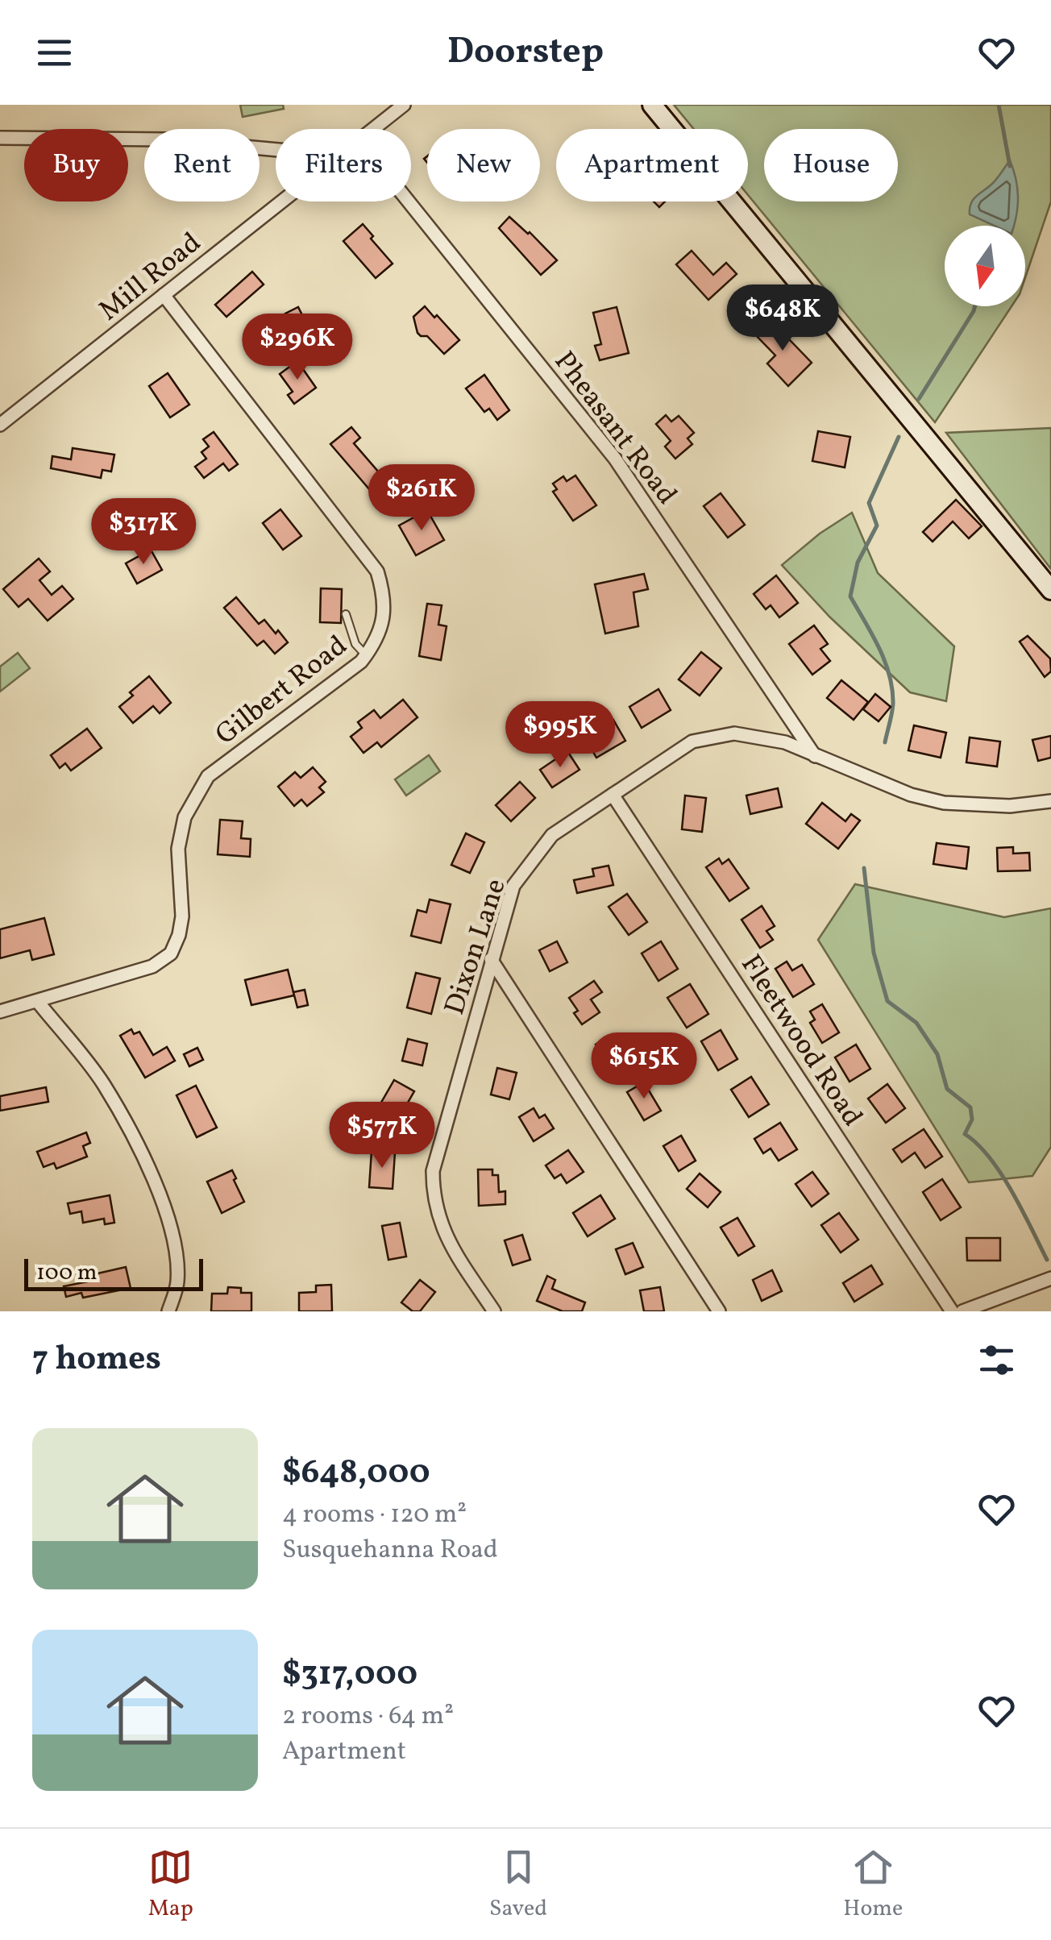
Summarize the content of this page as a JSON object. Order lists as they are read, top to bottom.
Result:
{
  "streets": {
    "street": [
      "Mill Road",
      "Pheasant Road",
      "Gilbert Road",
      "Dixon Lane",
      "Fleetwood Road"
    ]
  },
  "crossings": [
    ["Mill Road", "Gilbert Road"],
    ["Pheasant Road", "Dixon Lane"],
    ["Dixon Lane", "Fleetwood Road"]
  ],
  "scale_bar": "100 m",
  "north": "bottom",
  "page": {
    "header": "Doorstep",
    "chip": [
      "Buy",
      "Rent",
      "Filters",
      "New",
      "Apartment",
      "House"
    ],
    "price": [
      "$648K",
      "$296K",
      "$261K",
      "$317K",
      "$995K",
      "$615K",
      "$577K"
    ],
    "scale": "100 m",
    "heading": "7 homes",
    "list": [
      {
        "name": "$648,000",
        "note": "4 rooms · 120 m² · Susquehanna Road"
      },
      {
        "name": "$317,000",
        "note": "2 rooms · 64 m² · Apartment"
      }
    ],
    "tabs": ["Map", "Saved", "Home"]
  }
}
